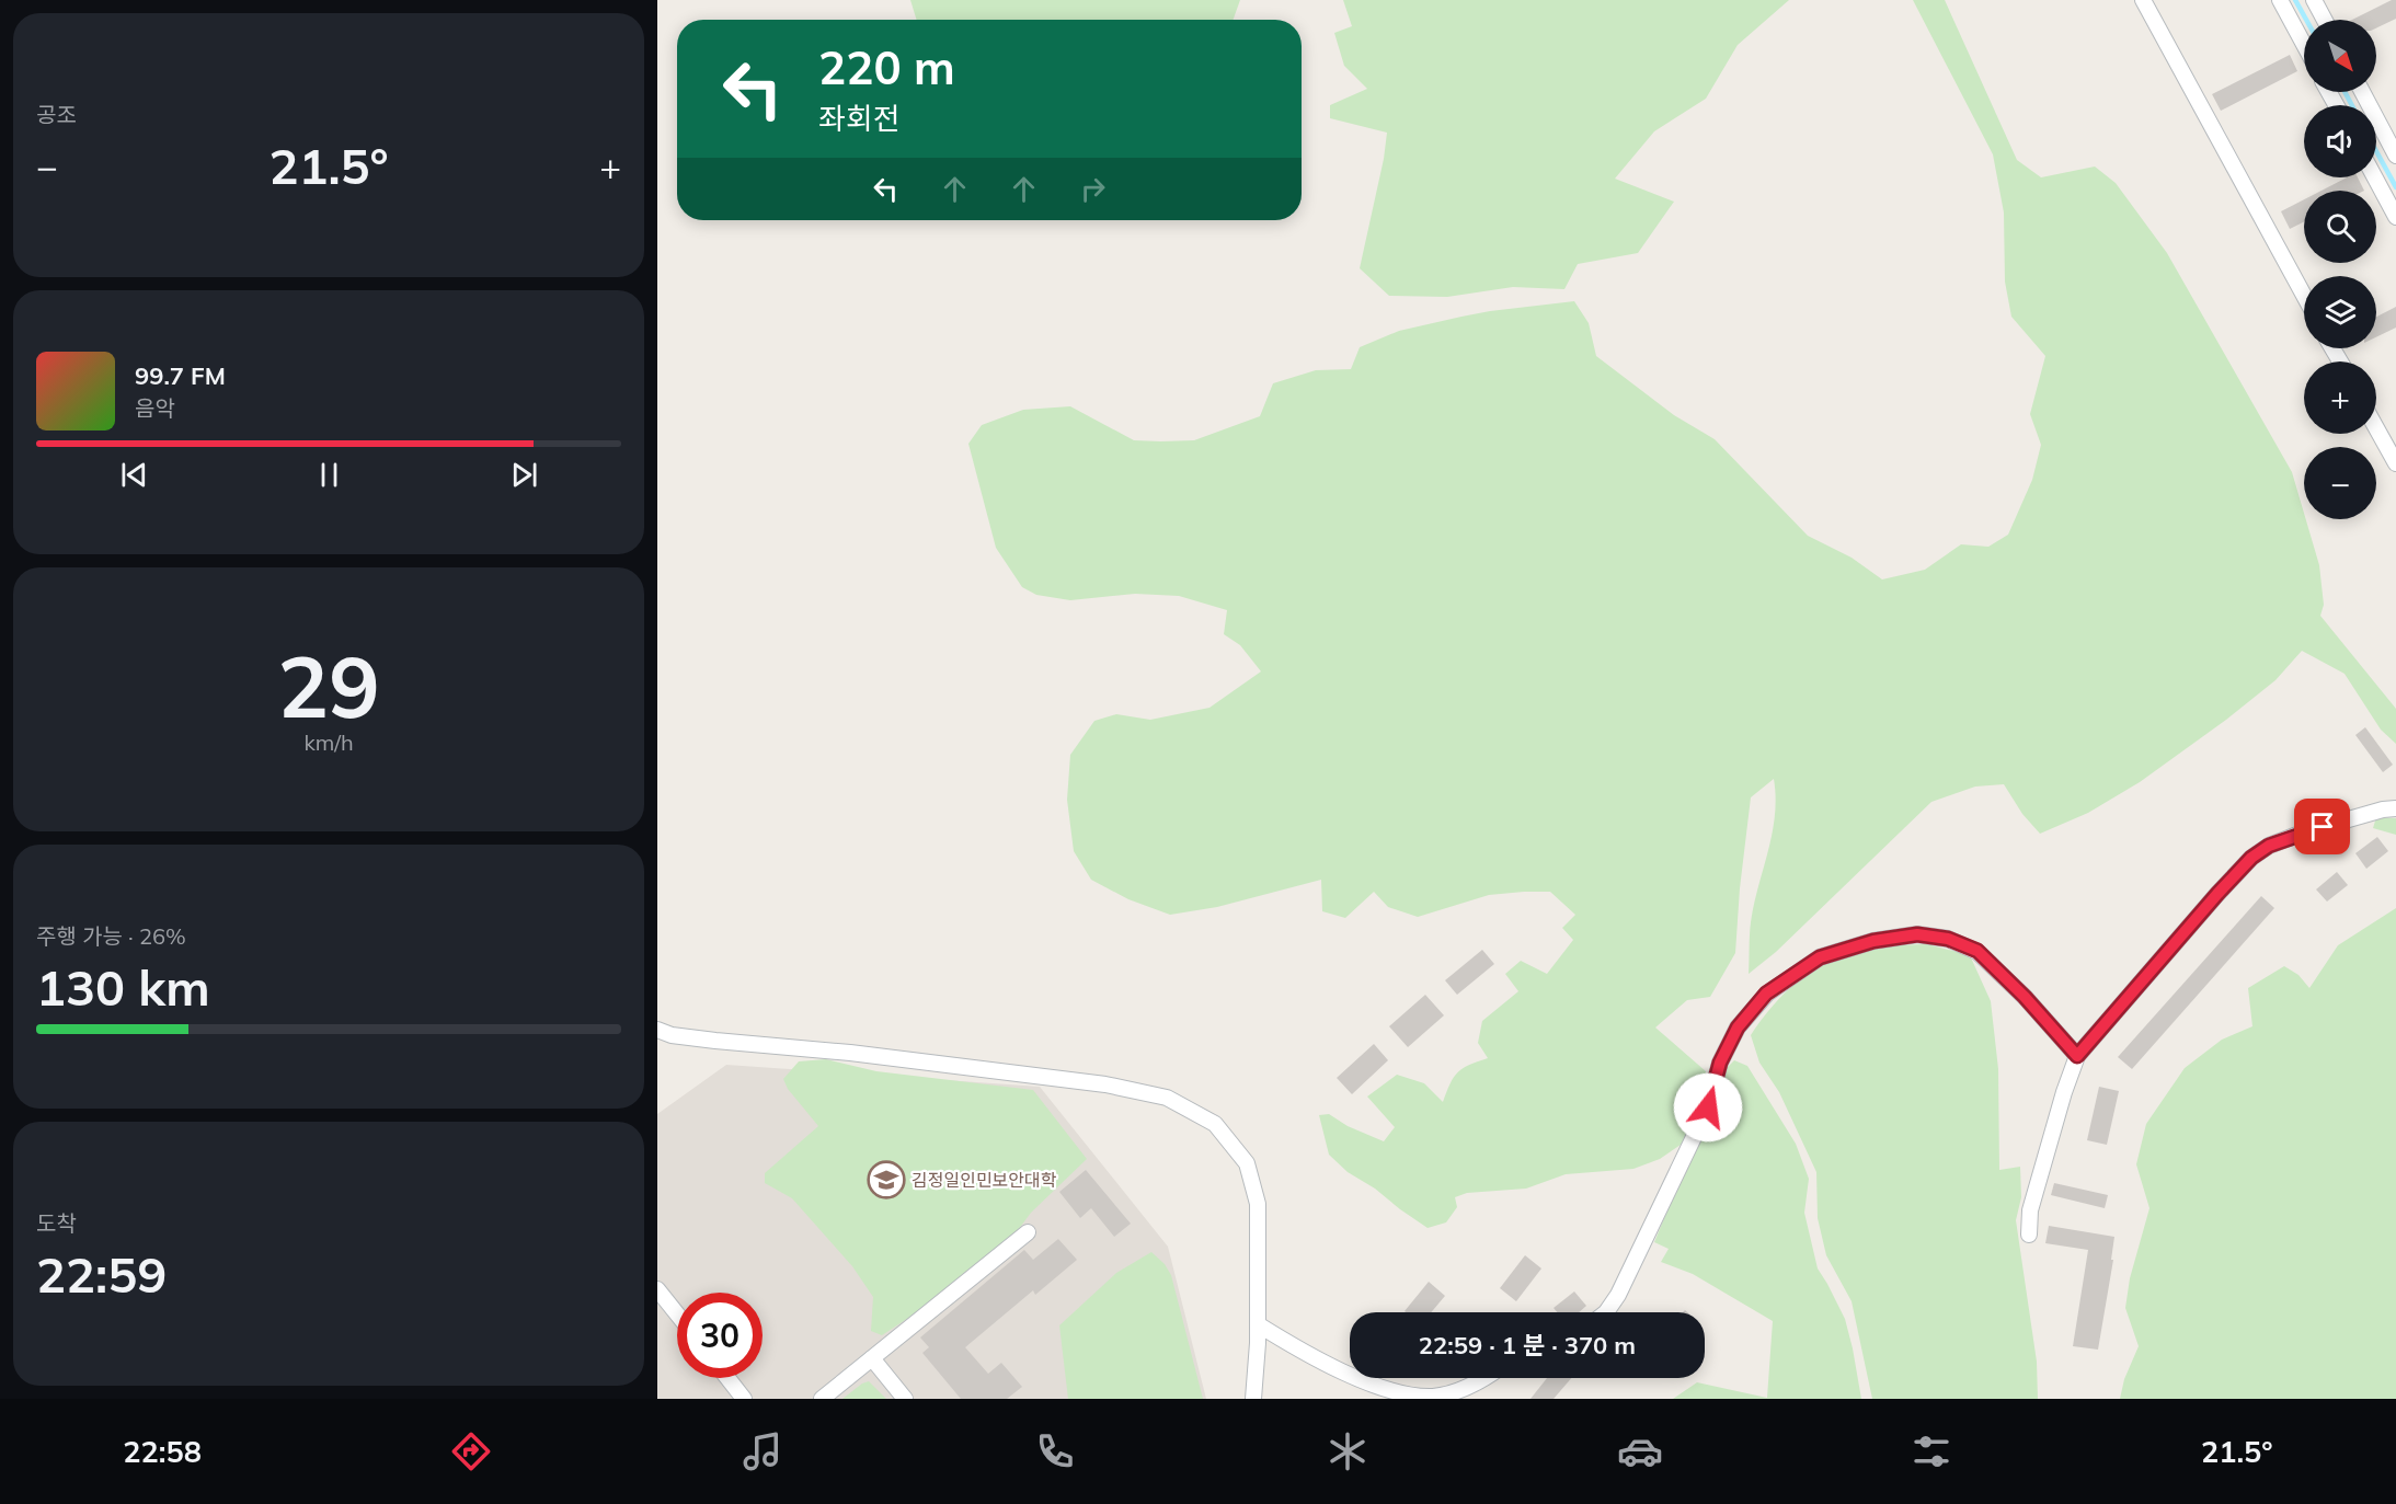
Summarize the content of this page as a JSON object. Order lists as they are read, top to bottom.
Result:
{
  "places": {
    "school or university": ["김정일인민보안대학"]
  },
  "north": "bottom right",
  "page": {
    "tile": [
      "공조",
      ["29", "km/h"],
      ["주행 가능 · 26%", "130 km"],
      ["도착", "22:59"]
    ],
    "map_buttons": ["+", "−"],
    "turn": ["220 m", "좌회전"],
    "heat": ["−", "21.5°", "+"],
    "song": ["99.7 FM", "음악"],
    "limit": "30",
    "trip": "22:59 · 1 분 · 370 m",
    "tabs": ["22:58", "21.5°"]
  }
}
